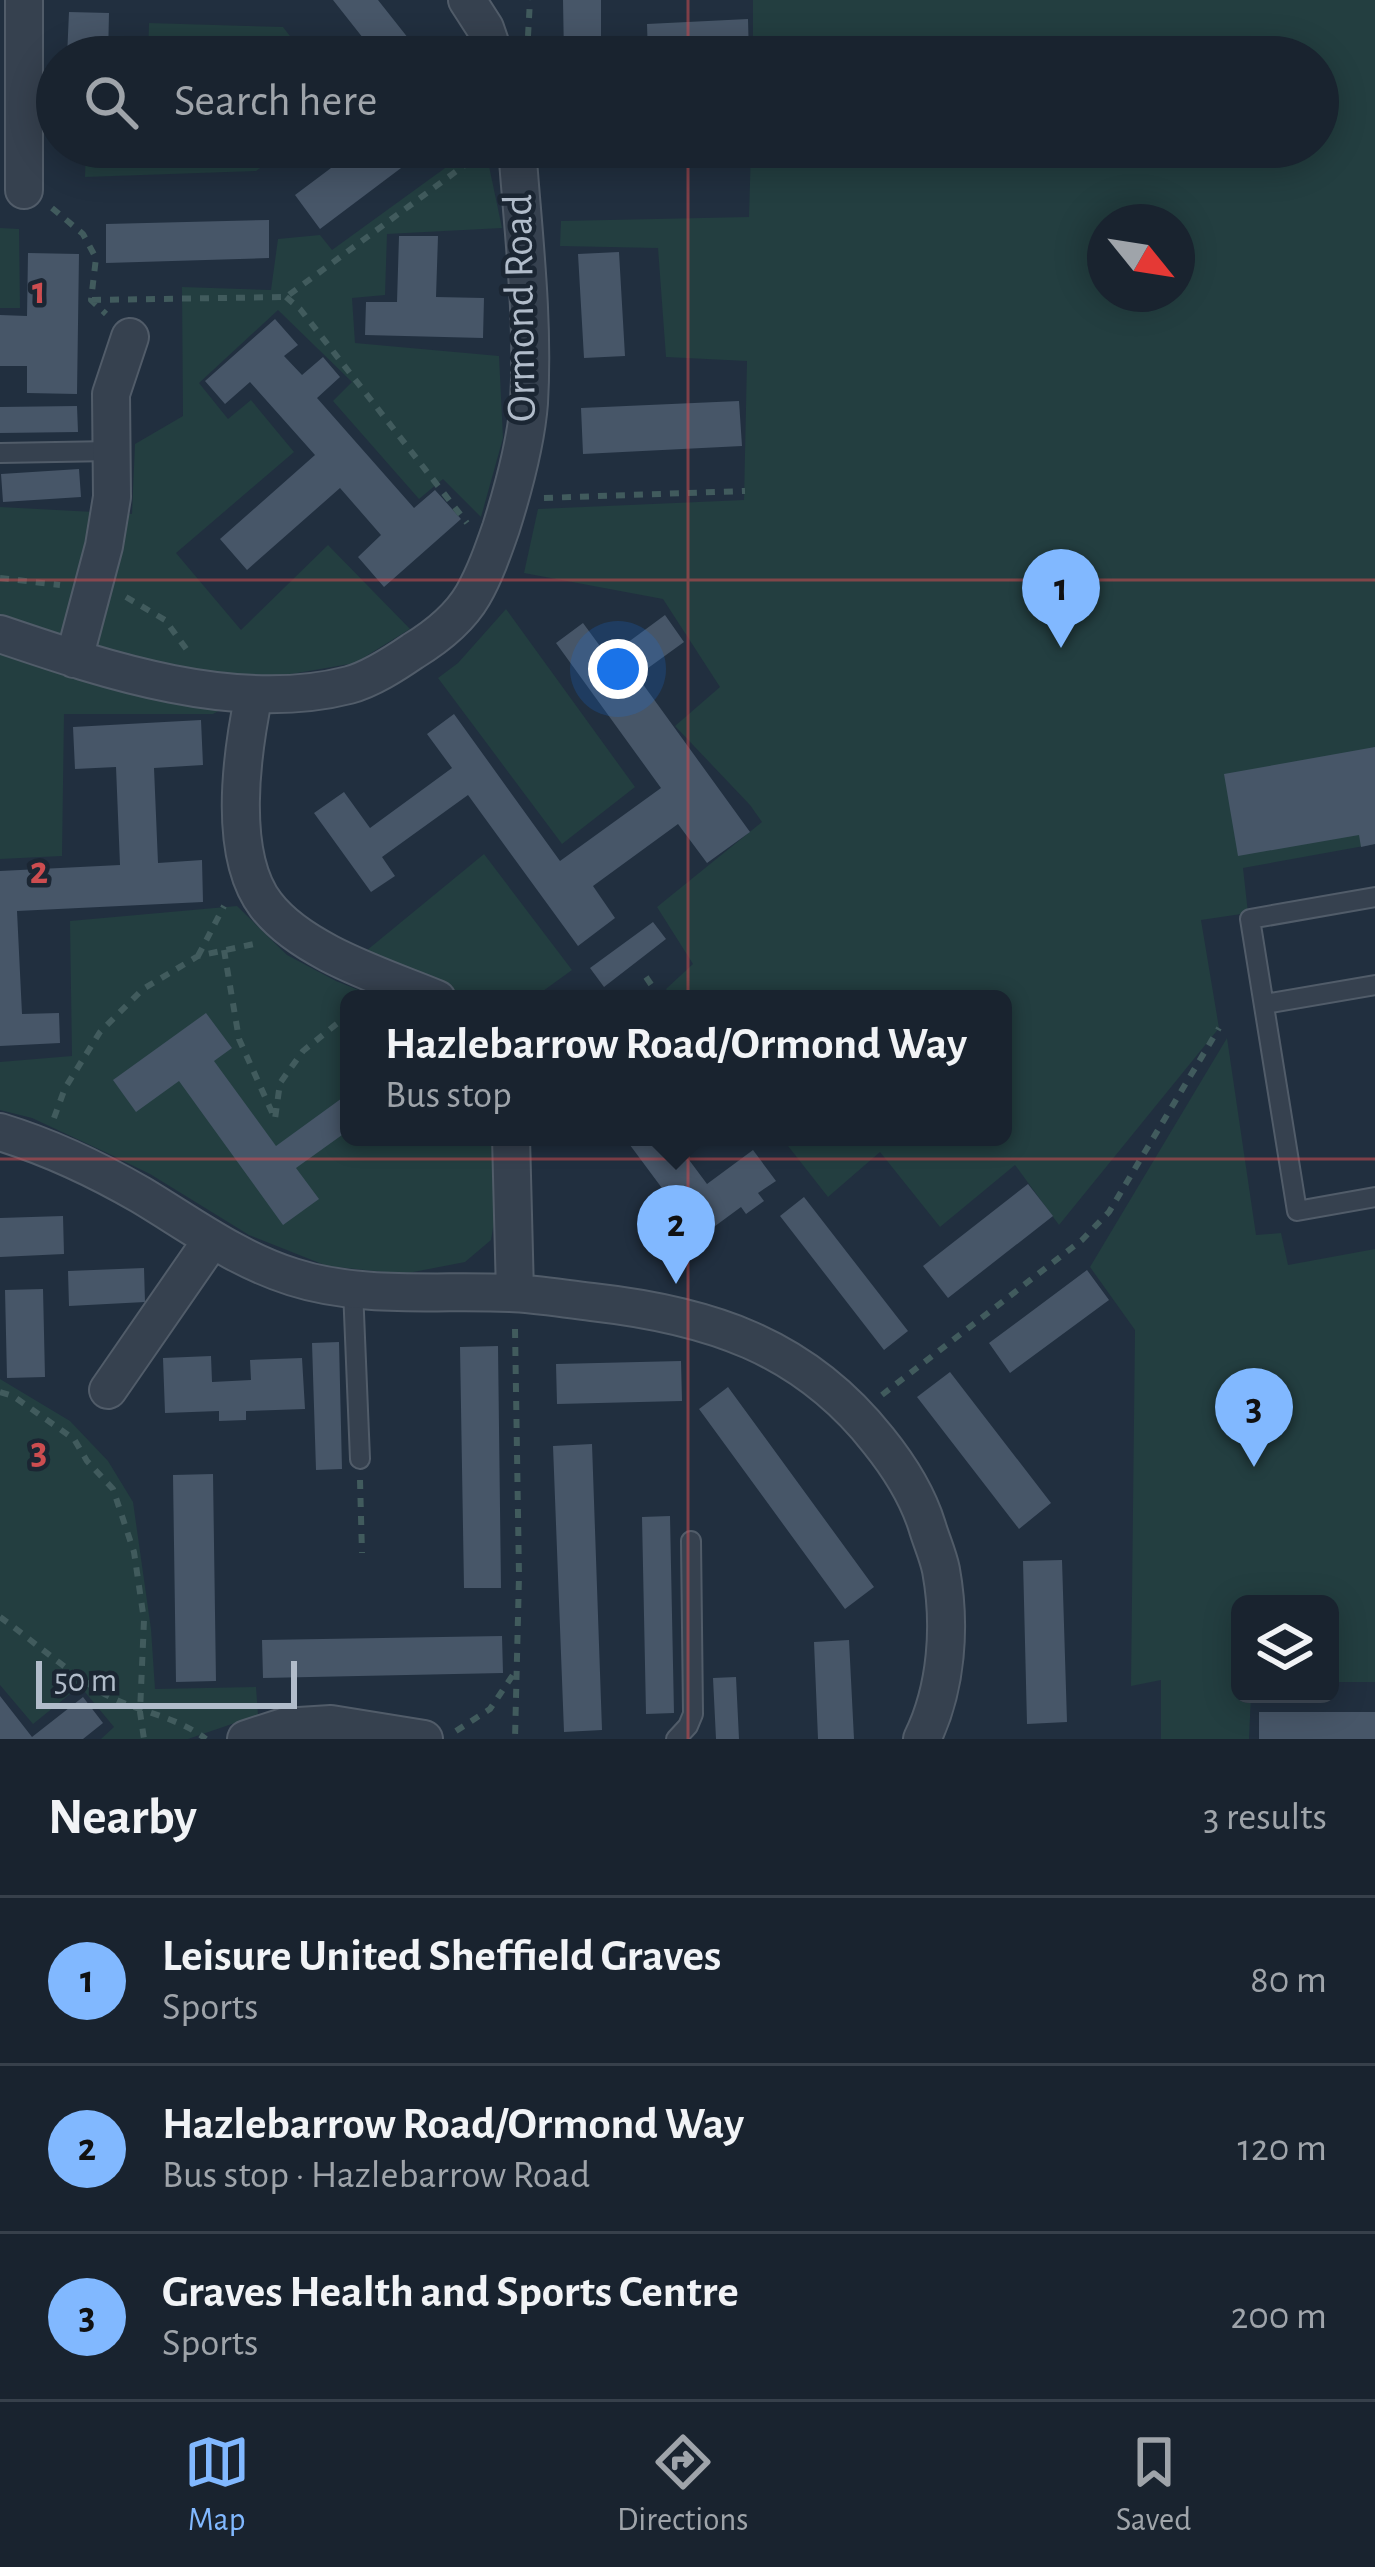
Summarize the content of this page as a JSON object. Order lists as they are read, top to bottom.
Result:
{
  "streets": {
    "street": ["Ormond Road"]
  },
  "scale_bar": "50 m",
  "north": "bottom right",
  "page": {
    "search": "Search here",
    "pins": ["1", "2", "3"],
    "popup": ["Hazlebarrow Road/Ormond Way", "Bus stop"],
    "scale": "50 m",
    "heading": ["Nearby", "3 results"],
    "list": [
      {
        "mark": "1",
        "name": "Leisure United Sheffield Graves",
        "note": "Sports",
        "value": "80 m"
      },
      {
        "mark": "2",
        "name": "Hazlebarrow Road/Ormond Way",
        "note": "Bus stop · Hazlebarrow Road",
        "value": "120 m"
      },
      {
        "mark": "3",
        "name": "Graves Health and Sports Centre",
        "note": "Sports",
        "value": "200 m"
      }
    ],
    "nav": ["Map", "Directions", "Saved"]
  },
  "grid": {
    "rows": ["1", "2", "3"]
  }
}
